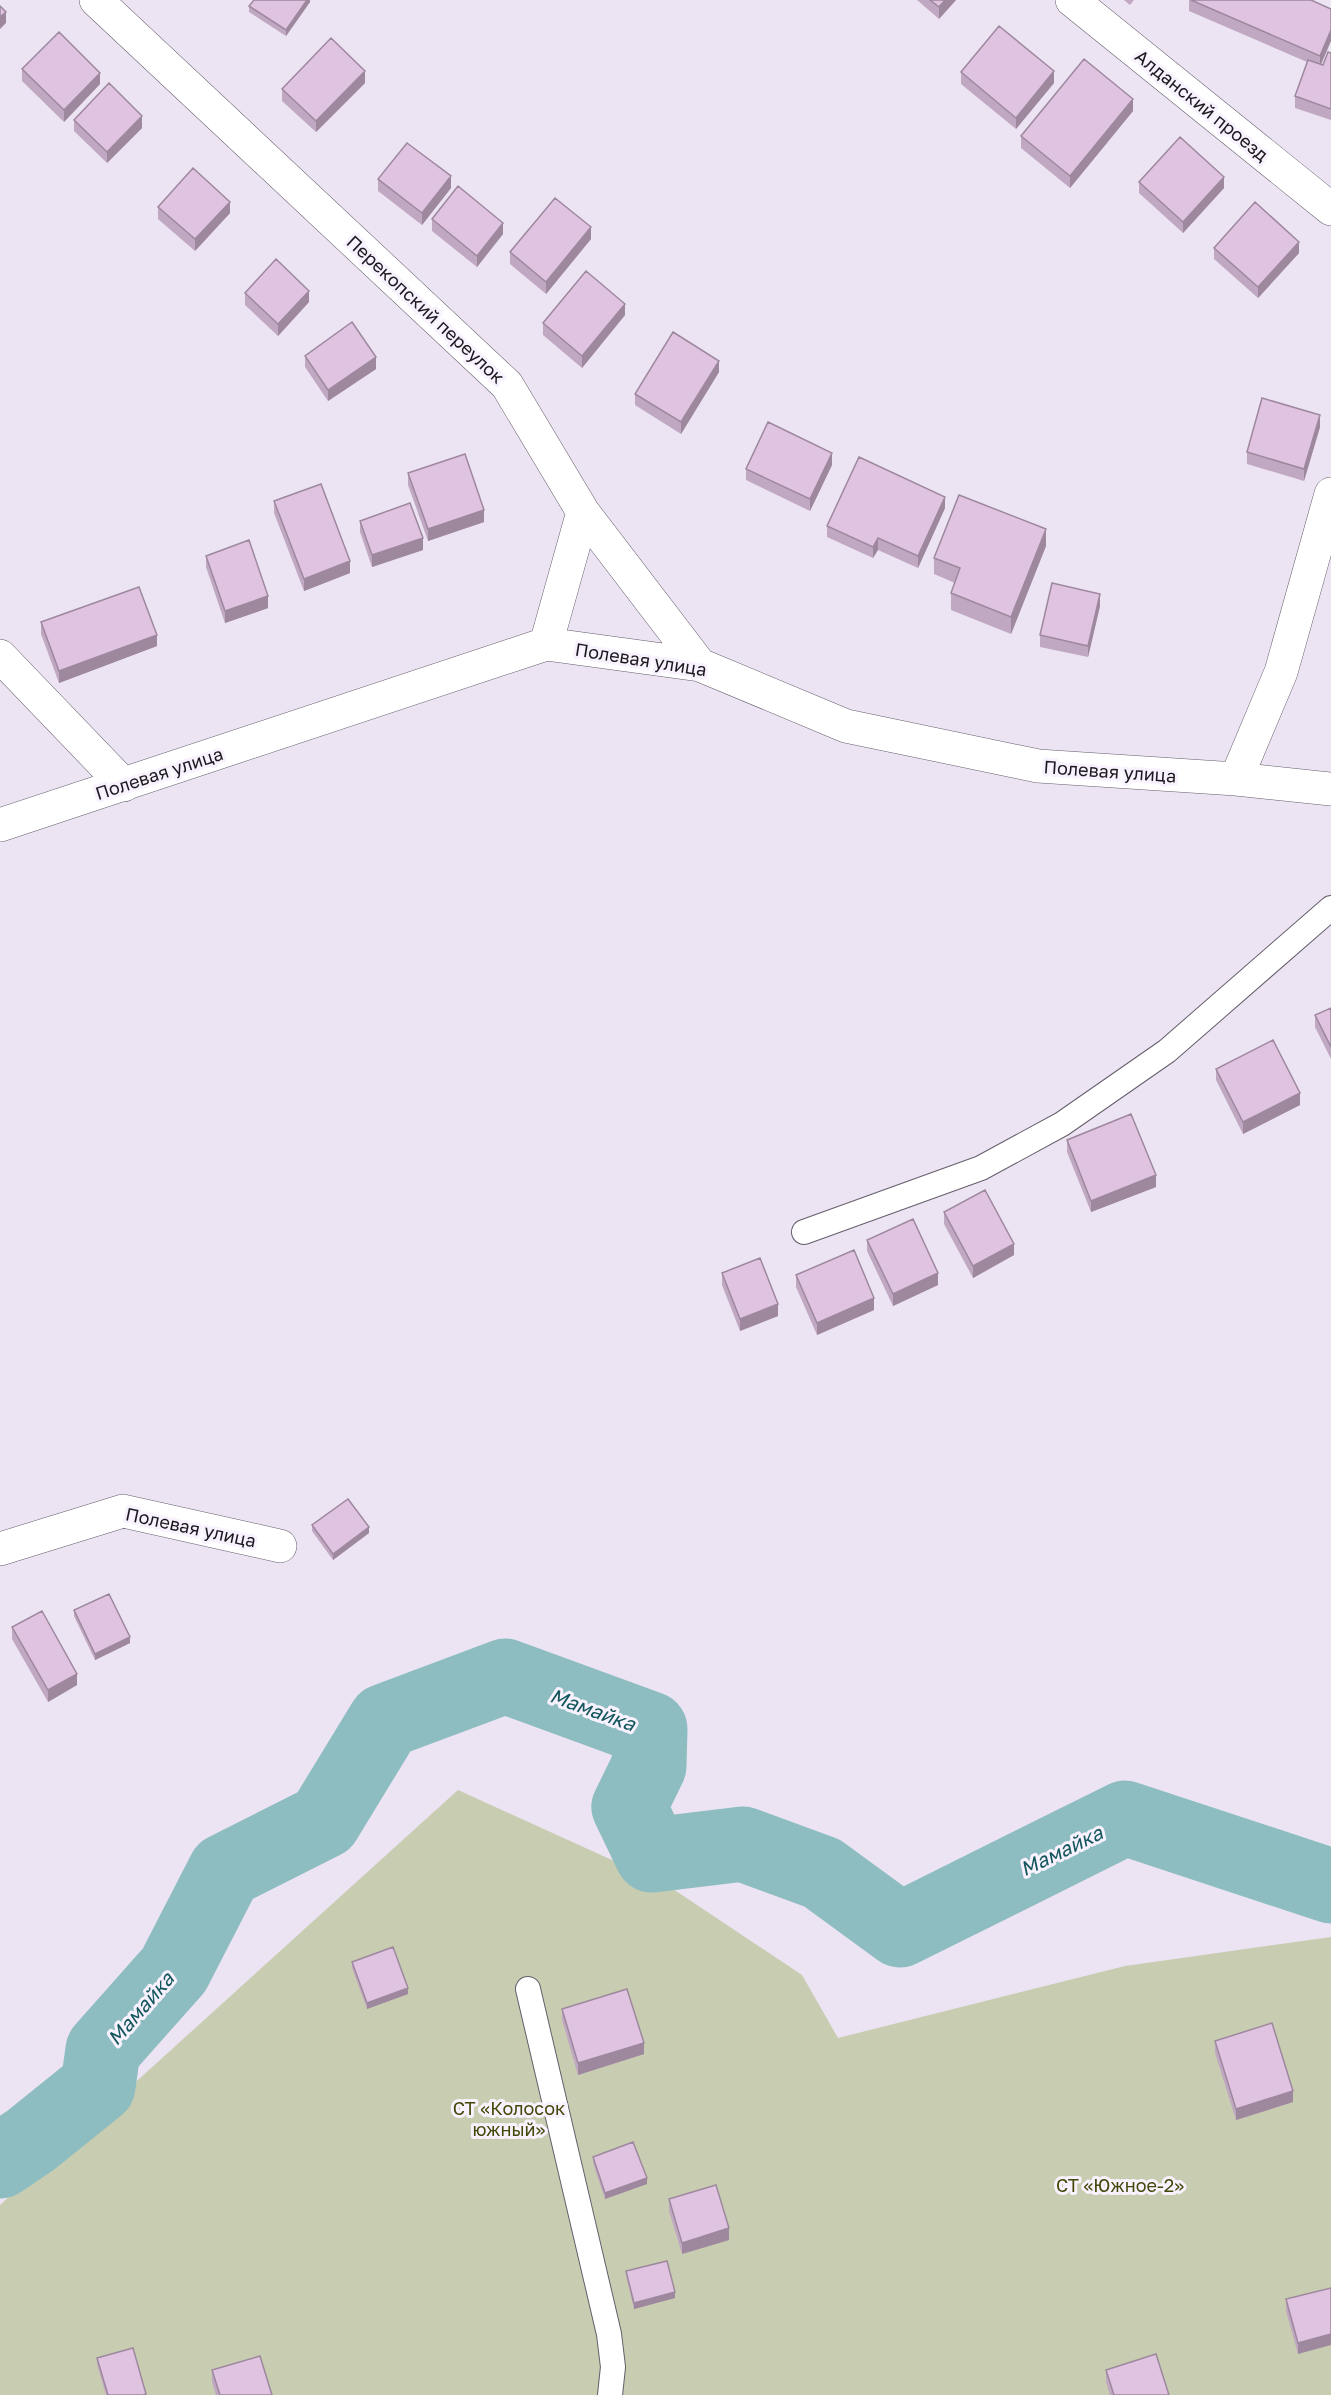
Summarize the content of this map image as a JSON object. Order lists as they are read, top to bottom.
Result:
{
  "streets": {
    "street": ["Алданский проезд", "Перекопский переулок", "Полевая улица"]
  },
  "crossings": [
    ["Перекопский переулок", "Полевая улица"]
  ],
  "water": ["Мамайка"],
  "parks": ["СТ «Колосок южный»", "СТ «Южное-2»"]
}
